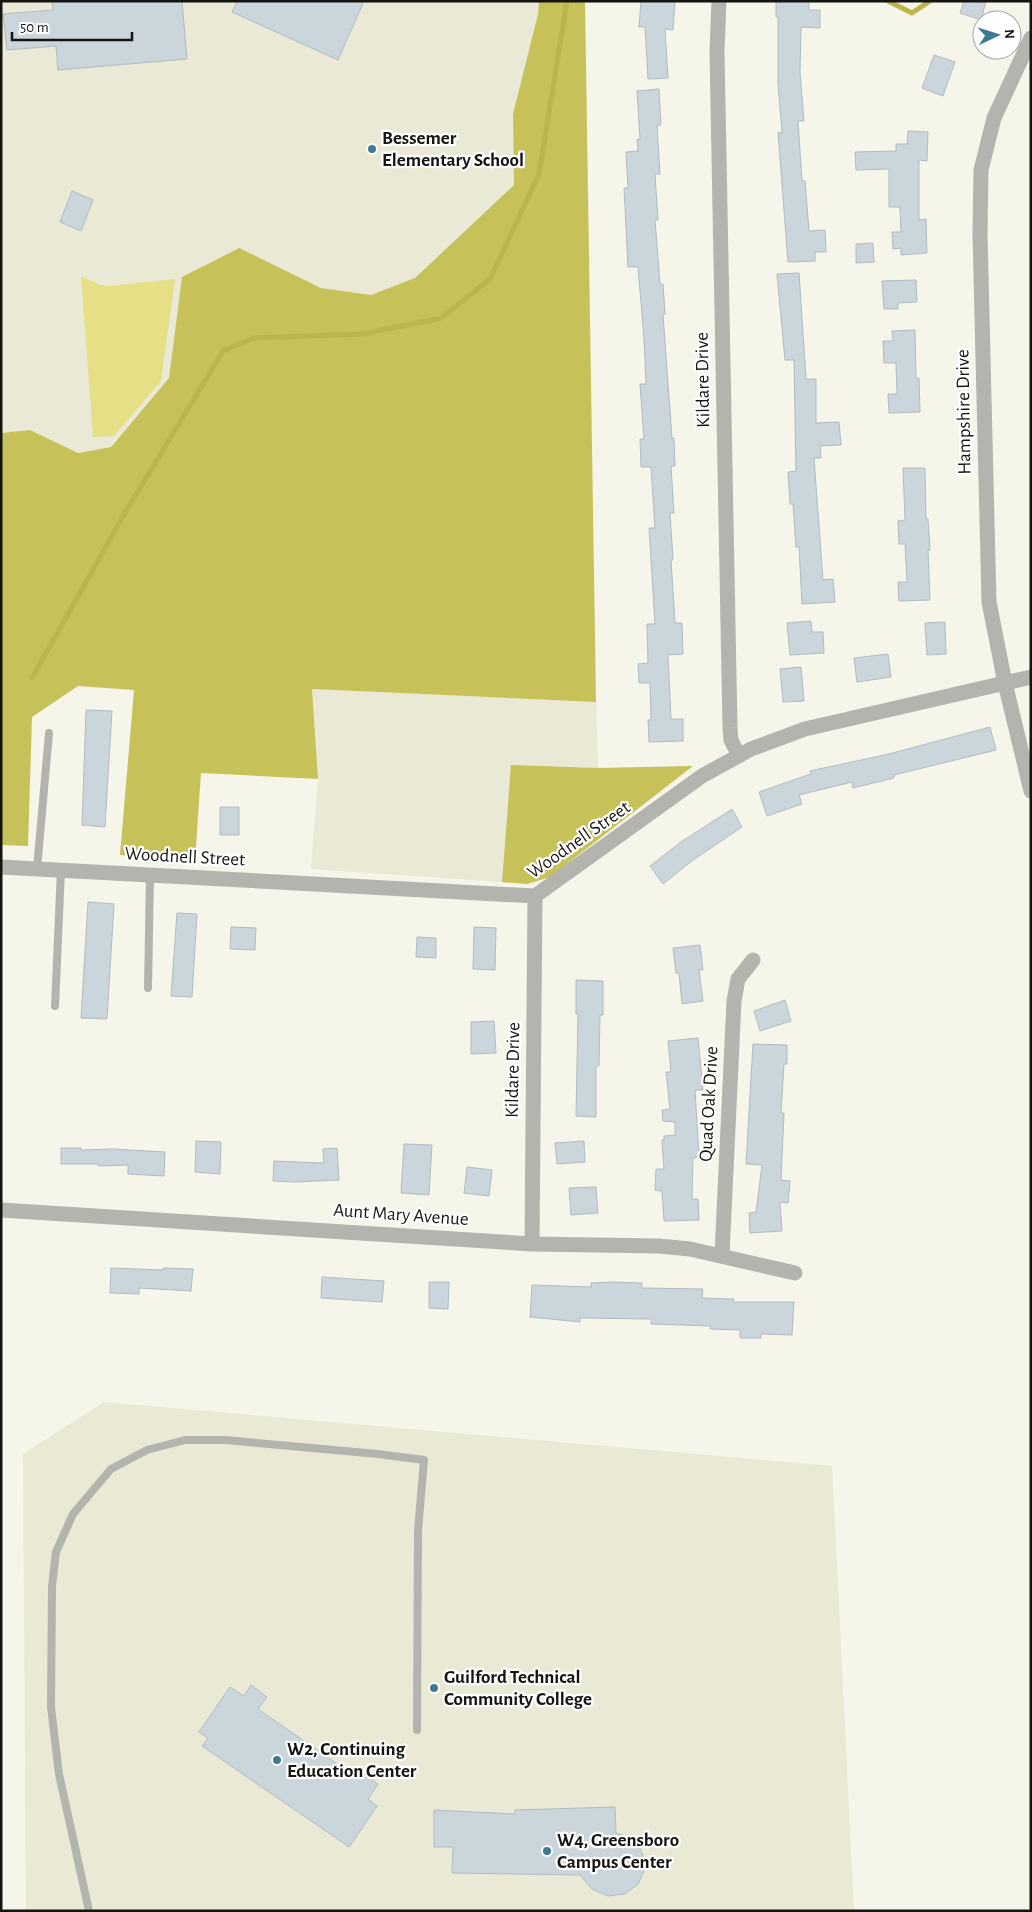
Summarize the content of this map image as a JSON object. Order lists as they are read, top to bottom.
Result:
{
  "streets": {
    "street": [
      "Kildare Drive",
      "Hampshire Drive",
      "Woodnell Street",
      "Quad Oak Drive",
      "Aunt Mary Avenue"
    ]
  },
  "crossings": [
    ["Kildare Drive", "Woodnell Street"],
    ["Kildare Drive", "Aunt Mary Avenue"],
    ["Hampshire Drive", "Woodnell Street"],
    ["Quad Oak Drive", "Aunt Mary Avenue"]
  ],
  "places": [
    "Bessemer Elementary School",
    "Guilford Technical Community College",
    "W2, Continuing Education Center",
    "W4, Greensboro Campus Center"
  ],
  "scale_bar": "50 m",
  "north": "right"
}
